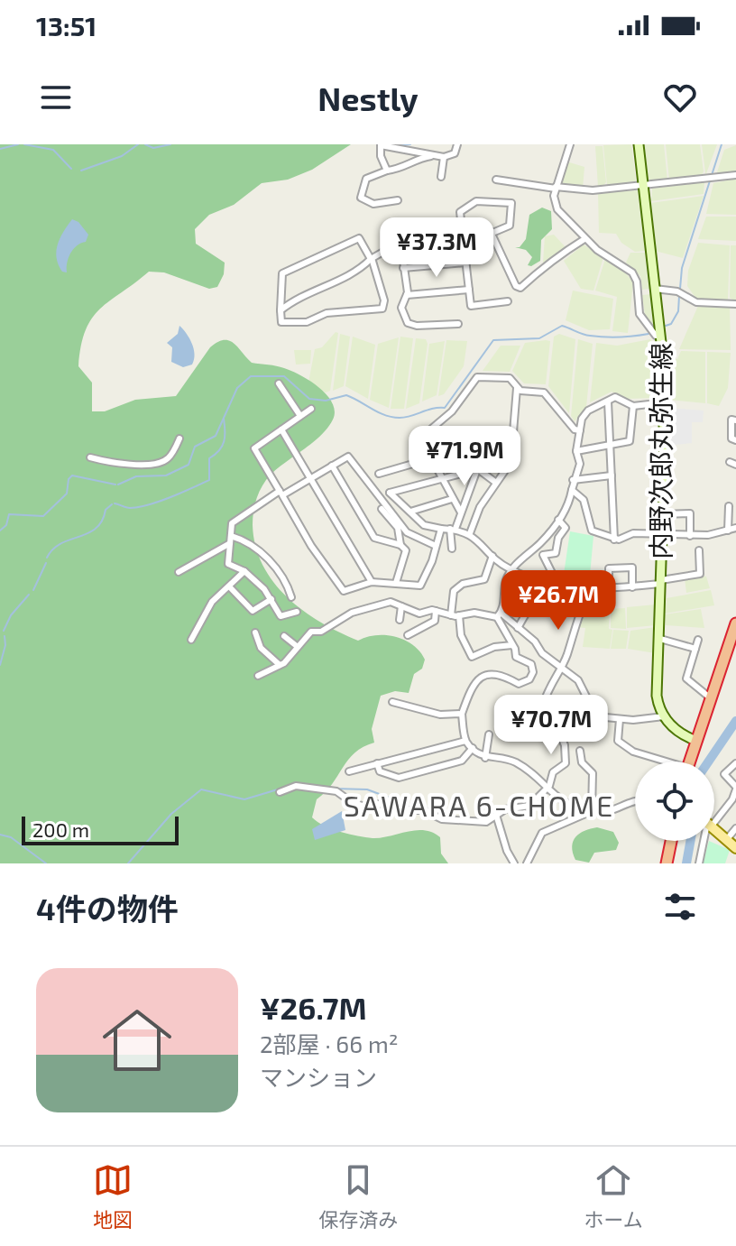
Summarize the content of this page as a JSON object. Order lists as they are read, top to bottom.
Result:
{
  "streets": {
    "main road": ["内野次郎丸弥生線"]
  },
  "districts": ["SAWARA 6-CHOME"],
  "scale_bar": "200 m",
  "page": {
    "status": "13:51",
    "header": "Nestly",
    "price": [
      "¥37.3M",
      "¥71.9M",
      "¥26.7M",
      "¥70.7M"
    ],
    "scale": "200 m",
    "heading": "4件の物件",
    "list": [
      {
        "name": "¥26.7M",
        "note": "2部屋 · 66 m² · マンション"
      }
    ],
    "tabs": ["地図", "保存済み", "ホーム"]
  }
}
